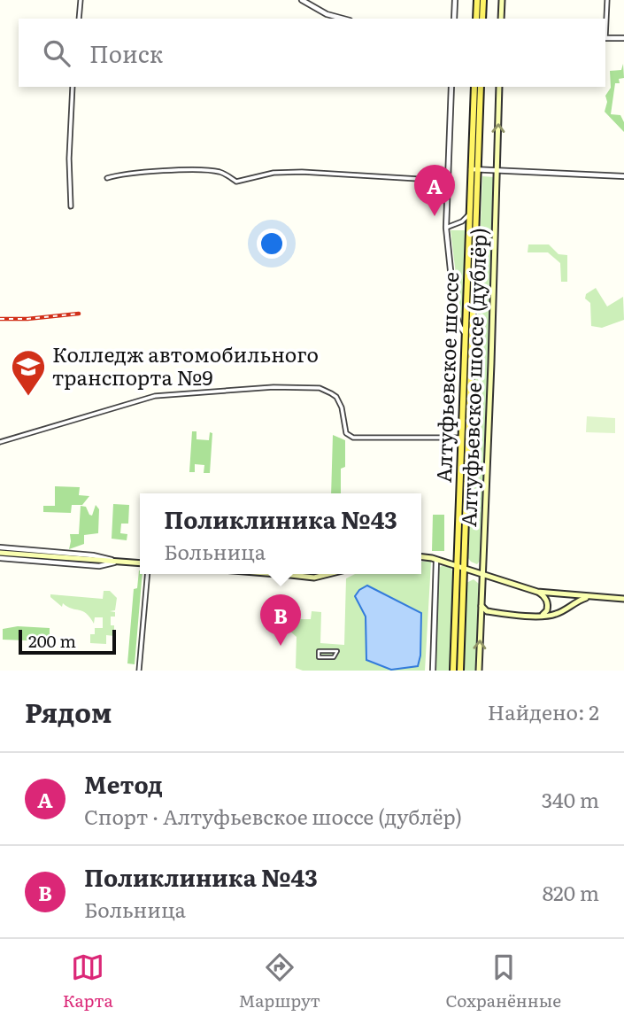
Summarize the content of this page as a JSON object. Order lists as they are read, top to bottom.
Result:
{
  "streets": {
    "main road": ["Алтуфьевское шоссе", "Алтуфьевское шоссе (дублёр)"]
  },
  "crossings": [
    ["Алтуфьевское шоссе", "Алтуфьевское шоссе (дублёр)"]
  ],
  "places": {
    "school or university": ["Колледж автомобильного транспорта №9"]
  },
  "scale_bar": "200 m",
  "page": {
    "search": "Поиск",
    "pins": ["A", "B"],
    "popup": ["Поликлиника №43", "Больница"],
    "scale": "200 m",
    "heading": ["Рядом", "Найдено: 2"],
    "list": [
      {
        "mark": "A",
        "name": "Метод",
        "note": "Спорт · Алтуфьевское шоссе (дублёр)",
        "value": "340 m"
      },
      {
        "mark": "B",
        "name": "Поликлиника №43",
        "note": "Больница",
        "value": "820 m"
      }
    ],
    "nav": ["Карта", "Маршрут", "Сохранённые"]
  }
}
